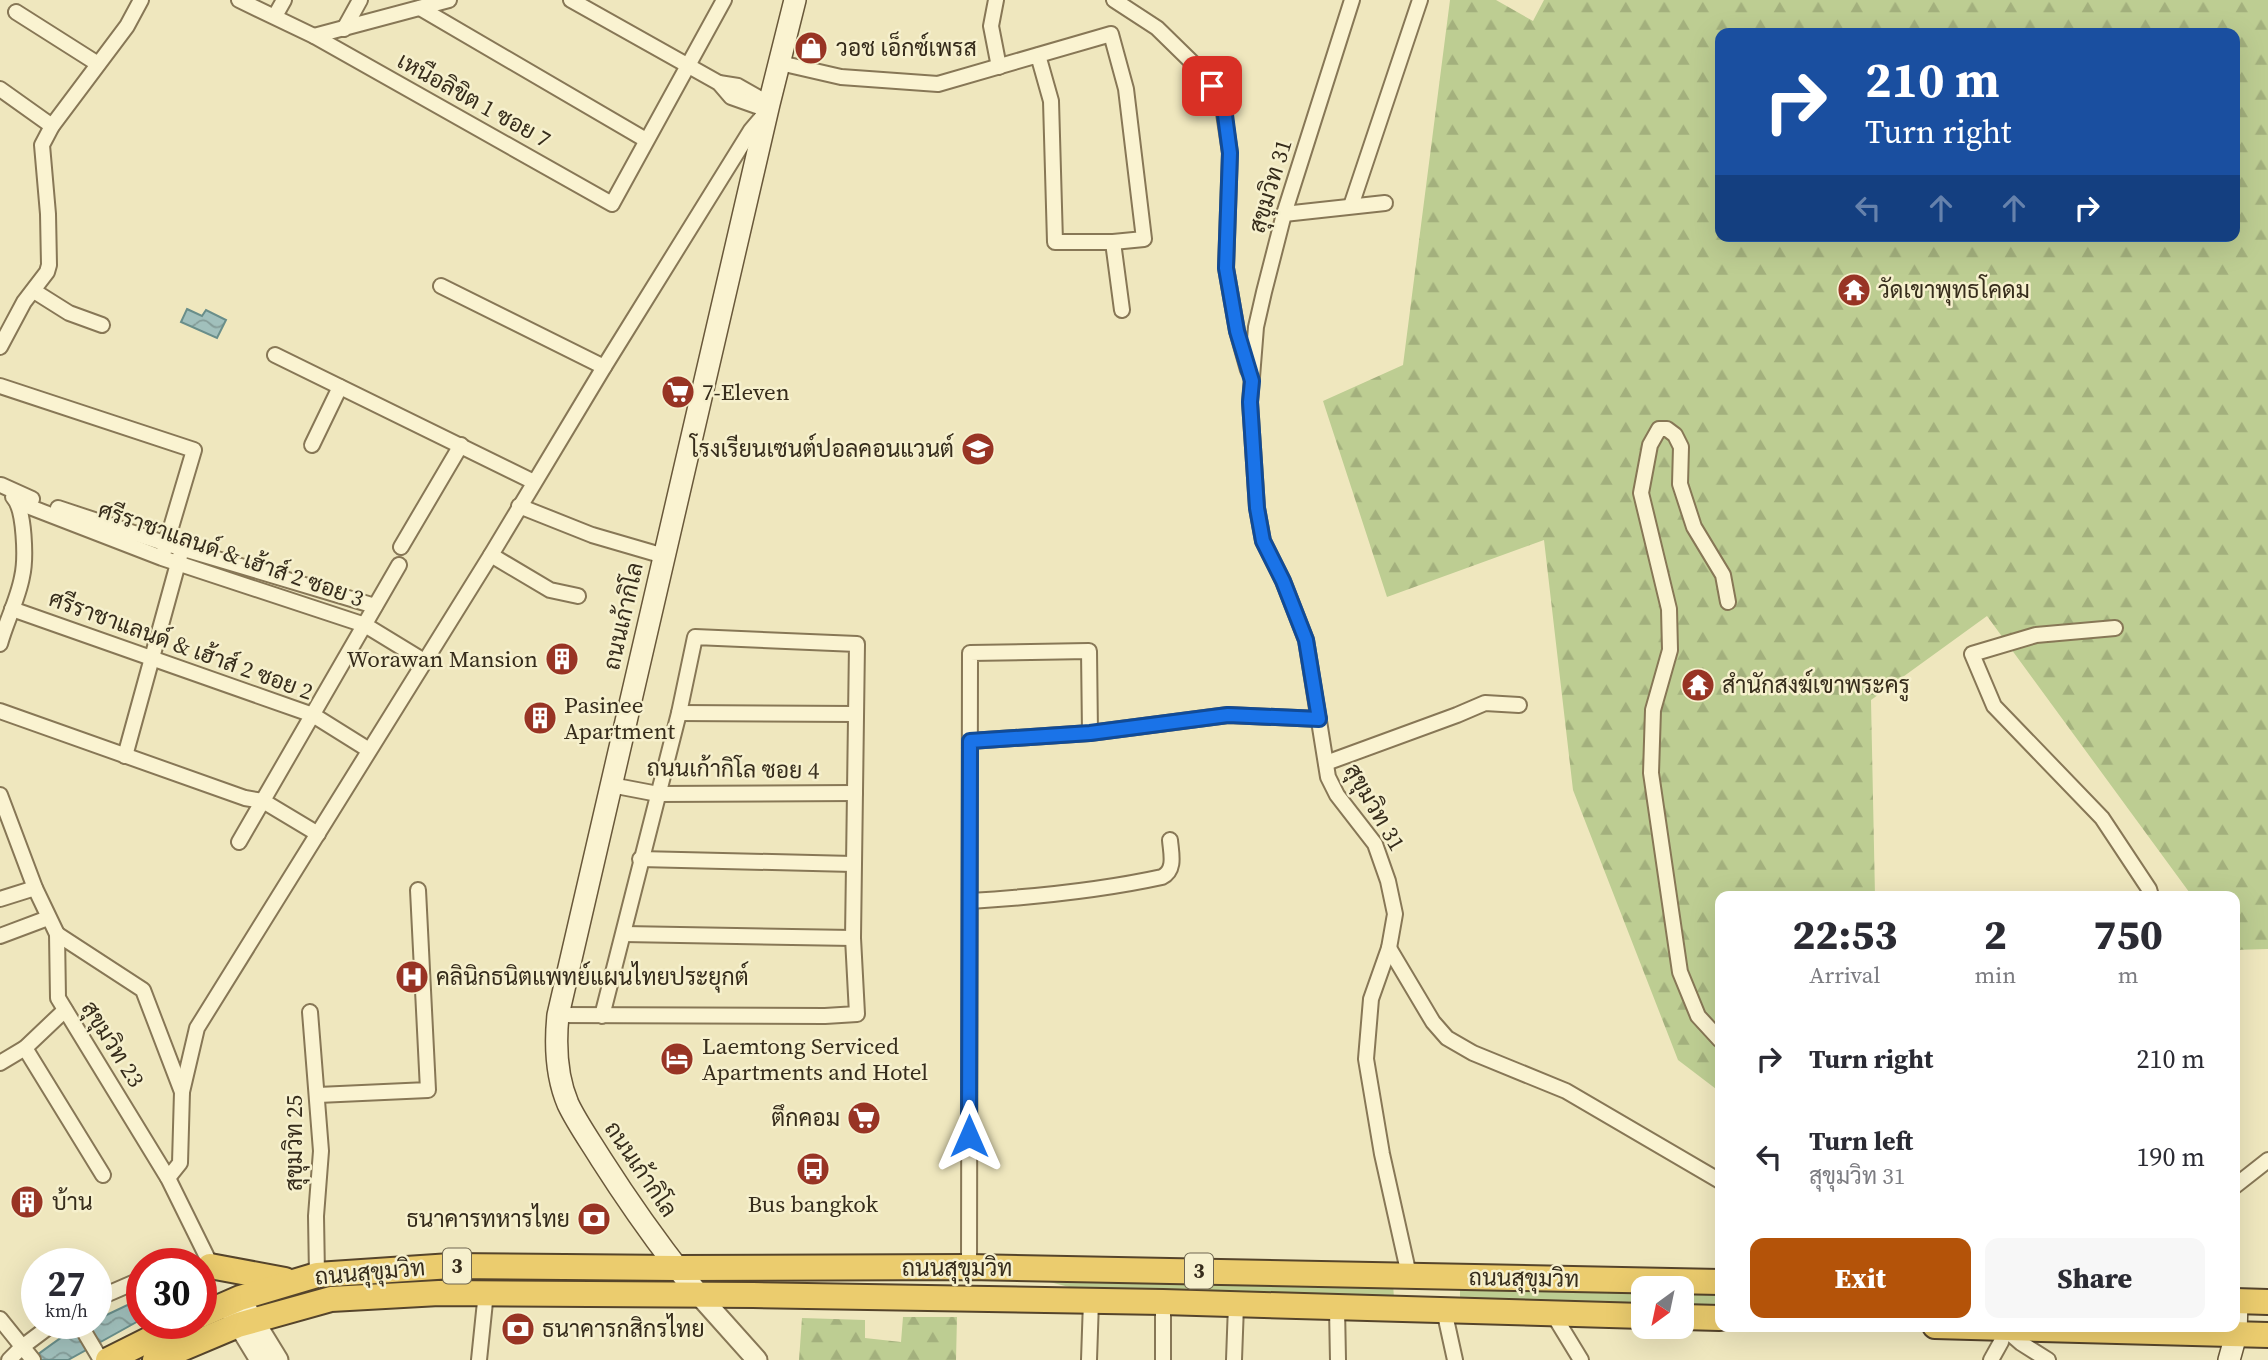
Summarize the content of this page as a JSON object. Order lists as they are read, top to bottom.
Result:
{
  "streets": {
    "highway": ["3", "ถนนสุขุมวิท"],
    "main road": ["ถนนเก้ากิโล"],
    "street": [
      "เหนือลิขิต 1 ซอย 7",
      "สุขุมวิท 31",
      "ศรีราชาแลนด์ & เฮ้าส์ 2 ซอย 3",
      "ศรีราชาแลนด์ & เฮ้าส์ 2 ซอย 2",
      "ถนนเก้ากิโล ซอย 4",
      "สุขุมวิท 23",
      "สุขุมวิท 25"
    ]
  },
  "crossings": [
    ["สุขุมวิท 31", "ถนนสุขุมวิท"],
    ["ถนนเก้ากิโล", "ถนนเก้ากิโล ซอย 4"],
    ["ถนนเก้ากิโล", "ถนนสุขุมวิท"],
    ["สุขุมวิท 25", "ถนนสุขุมวิท"]
  ],
  "places": {
    "shop": ["วอช เอ็กซ์เพรส"],
    "temple": ["วัดเขาพุทธโคดม", "สำนักสงฆ์เขาพระครู"],
    "supermarket": ["7-Eleven", "ตึกคอม"],
    "school or university": ["โรงเรียนเซนต์ปอลคอนแวนต์"],
    "building": ["Worawan Mansion", "Pasinee Apartment", "บ้าน"],
    "hospital": ["คลินิกธนิตแพทย์แผนไทยประยุกต์"],
    "hotel": ["Laemtong Serviced Apartments and Hotel"],
    "bus stop": ["Bus bangkok"],
    "bank": ["ธนาคารทหารไทย", "ธนาคารกสิกรไทย"]
  },
  "north": "bottom left",
  "page": {
    "turn": ["210 m", "Turn right"],
    "eta": [
      "22:53",
      "Arrival",
      "2",
      "min",
      "750",
      "m"
    ],
    "list": [
      {
        "name": "Turn right",
        "value": "210 m"
      },
      {
        "name": "Turn left",
        "note": "สุขุมวิท 31",
        "value": "190 m"
      }
    ],
    "buttons": ["Exit", "Share"],
    "speed": "27 km/h",
    "limit": "30"
  }
}
